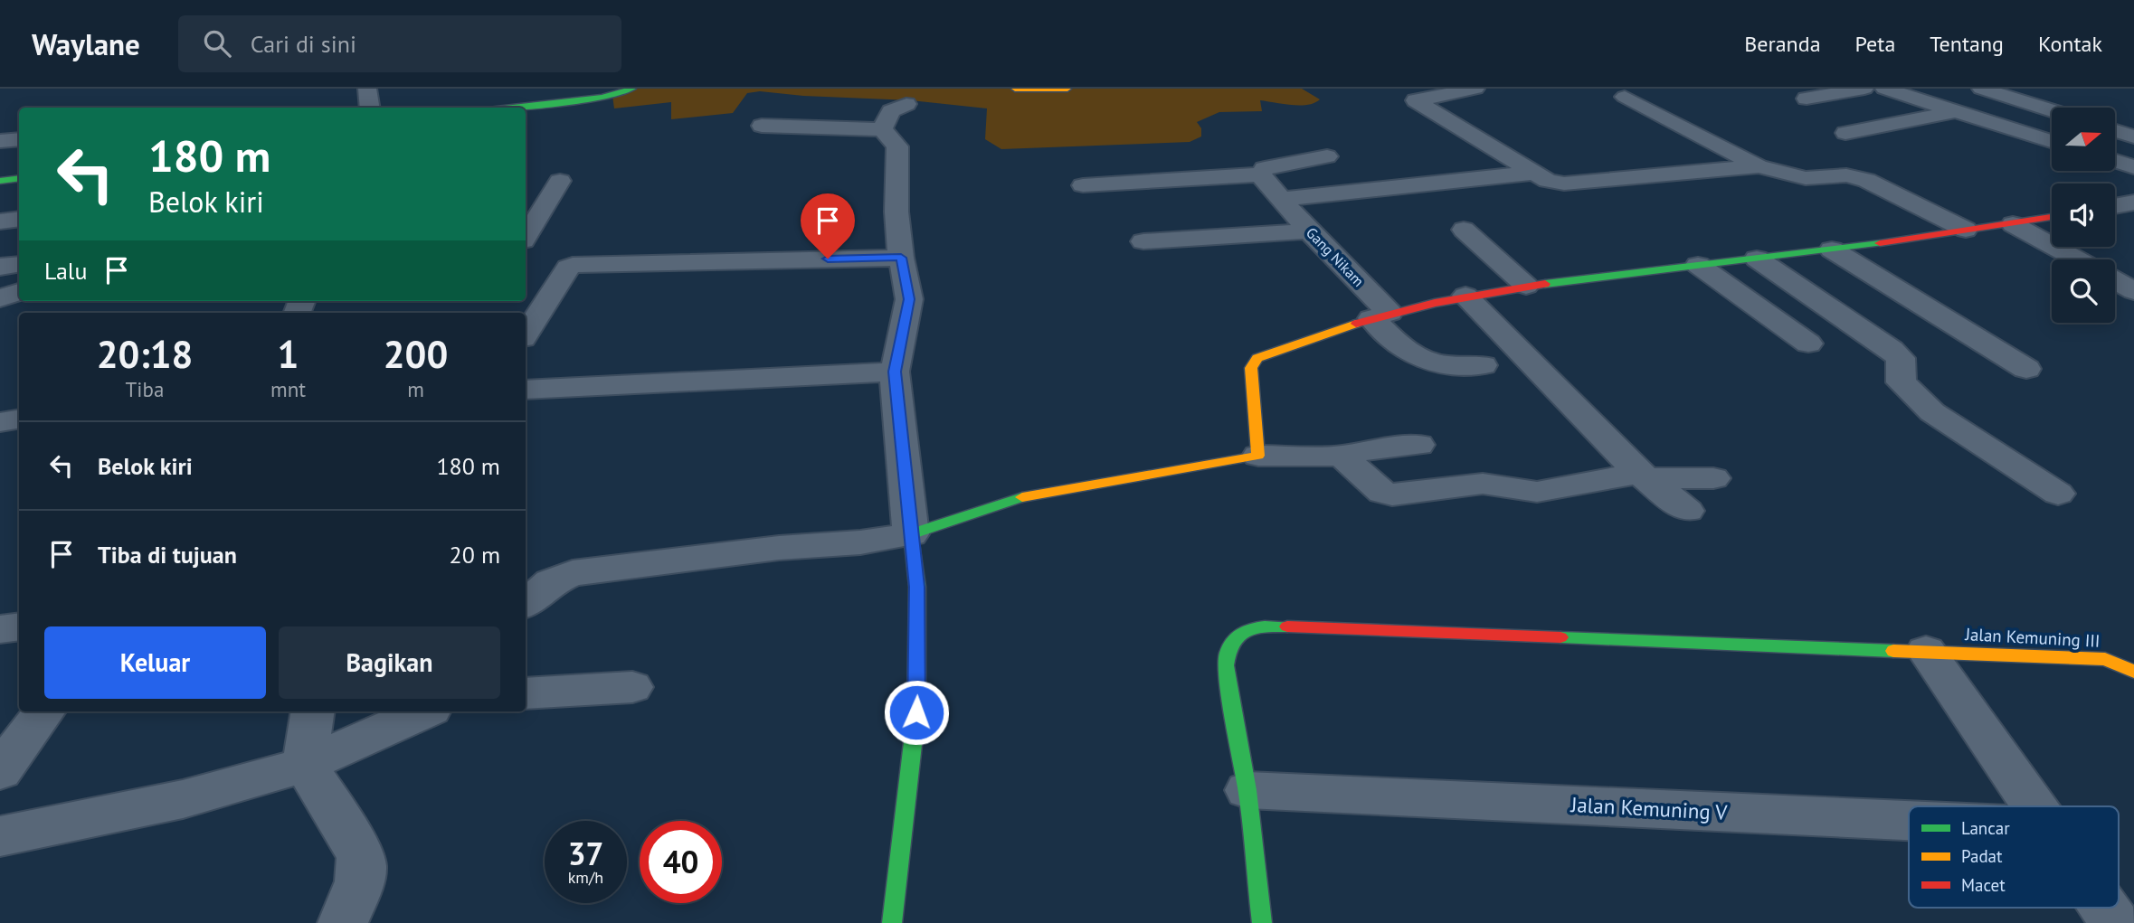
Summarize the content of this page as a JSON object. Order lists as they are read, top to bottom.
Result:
{
  "streets": {
    "street": ["Gang Nikam", "Jalan Kemuning III", "Jalan Kemuning V"]
  },
  "crossings": [
    ["Jalan Kemuning III", "Jalan Kemuning V"]
  ],
  "legend": ["Lancar", "Padat", "Macet"],
  "north": "right",
  "page": {
    "header": "Waylane",
    "search": "Cari di sini",
    "nav": [
      "Beranda",
      "Peta",
      "Tentang",
      "Kontak"
    ],
    "turn": ["180 m", "Belok kiri"],
    "then": "Lalu",
    "eta": [
      "20:18",
      "Tiba",
      "1",
      "mnt",
      "200",
      "m"
    ],
    "list": [
      {
        "name": "Belok kiri",
        "value": "180 m"
      },
      {
        "name": "Tiba di tujuan",
        "value": "20 m"
      }
    ],
    "buttons": ["Keluar", "Bagikan"],
    "speed": "37 km/h",
    "limit": "40"
  }
}
